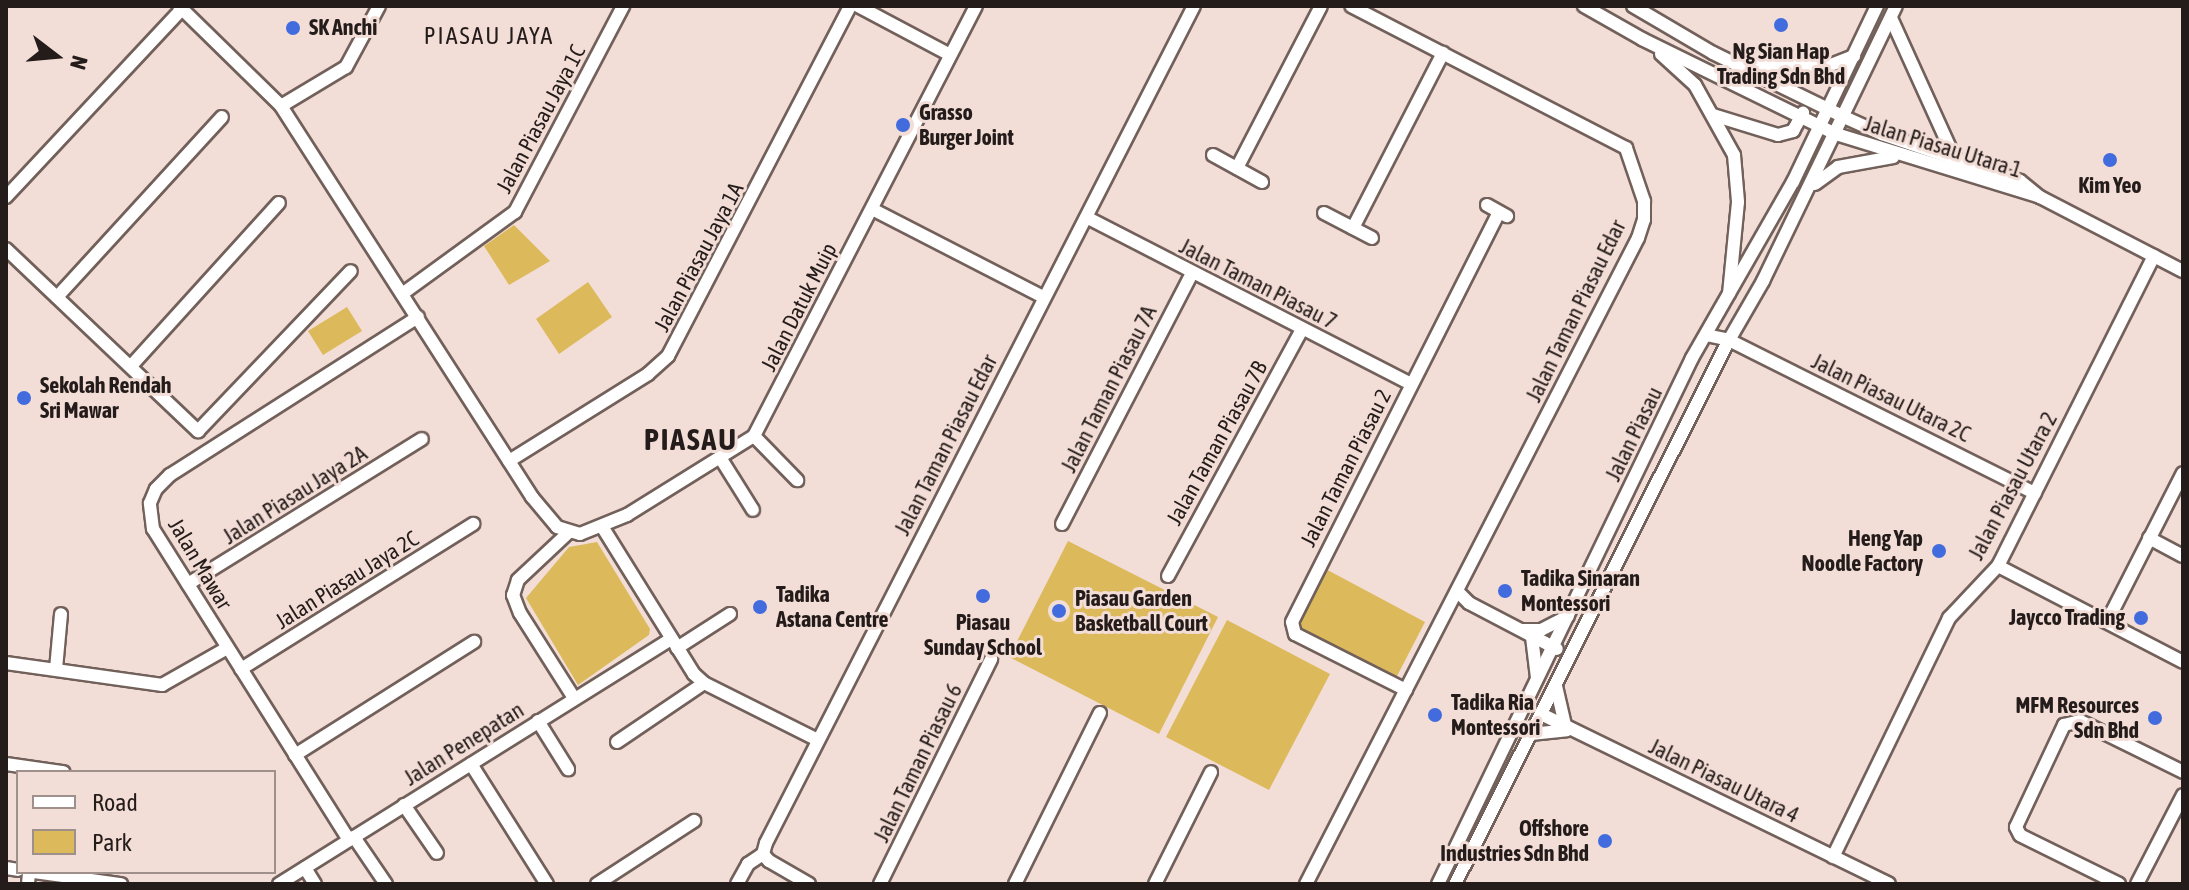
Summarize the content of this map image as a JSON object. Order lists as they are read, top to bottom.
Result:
{
  "streets": {
    "street": [
      "Jalan Piasau Jaya 1C",
      "Jalan Piasau Utara 1",
      "Jalan Piasau Jaya 1A",
      "Jalan Taman Piasau 7",
      "Jalan Datuk Muip",
      "Jalan Taman Piasau Edar",
      "Jalan Taman Piasau 7A",
      "Jalan Piasau Utara 2C",
      "Jalan Piasau",
      "Jalan Taman Piasau 7B",
      "Jalan Taman Piasau 2",
      "Jalan Piasau Utara 2",
      "Jalan Piasau Jaya 2A",
      "Jalan Mawar",
      "Jalan Piasau Jaya 2C",
      "Jalan Penepatan",
      "Jalan Taman Piasau 6",
      "Jalan Piasau Utara 4"
    ]
  },
  "crossings": [
    ["Jalan Piasau Utara 1", "Jalan Piasau"],
    ["Jalan Piasau Utara 1", "Jalan Piasau Utara 2"],
    ["Jalan Taman Piasau 7", "Jalan Taman Piasau Edar"],
    ["Jalan Taman Piasau 7", "Jalan Taman Piasau 7A"],
    ["Jalan Taman Piasau 7", "Jalan Taman Piasau 7B"],
    ["Jalan Taman Piasau 7", "Jalan Taman Piasau 2"],
    ["Jalan Taman Piasau Edar", "Jalan Taman Piasau 2"],
    ["Jalan Piasau Utara 2C", "Jalan Piasau"],
    ["Jalan Piasau Utara 2C", "Jalan Piasau Utara 2"],
    ["Jalan Piasau", "Jalan Piasau Utara 4"],
    ["Jalan Piasau Utara 2", "Jalan Piasau Utara 4"],
    ["Jalan Piasau Jaya 2A", "Jalan Mawar"],
    ["Jalan Mawar", "Jalan Piasau Jaya 2C"],
    ["Jalan Mawar", "Jalan Penepatan"]
  ],
  "districts": ["PIASAU JAYA", "PIASAU"],
  "places": [
    "Ng Sian Hap Trading Sdn Bhd",
    "SK Anchi",
    "Grasso Burger Joint",
    "Kim Yeo",
    "Sekolah Rendah Sri Mawar",
    "Heng Yap Noodle Factory",
    "Tadika Sinaran Montessori",
    "Piasau Sunday School",
    "Tadika Astana Centre",
    "Piasau Garden Basketball Court",
    "Jaycco Trading",
    "Tadika Ria Montessori",
    "MFM Resources Sdn Bhd",
    "Offshore Industries Sdn Bhd"
  ],
  "legend": ["Road", "Park"],
  "north": "right"
}
